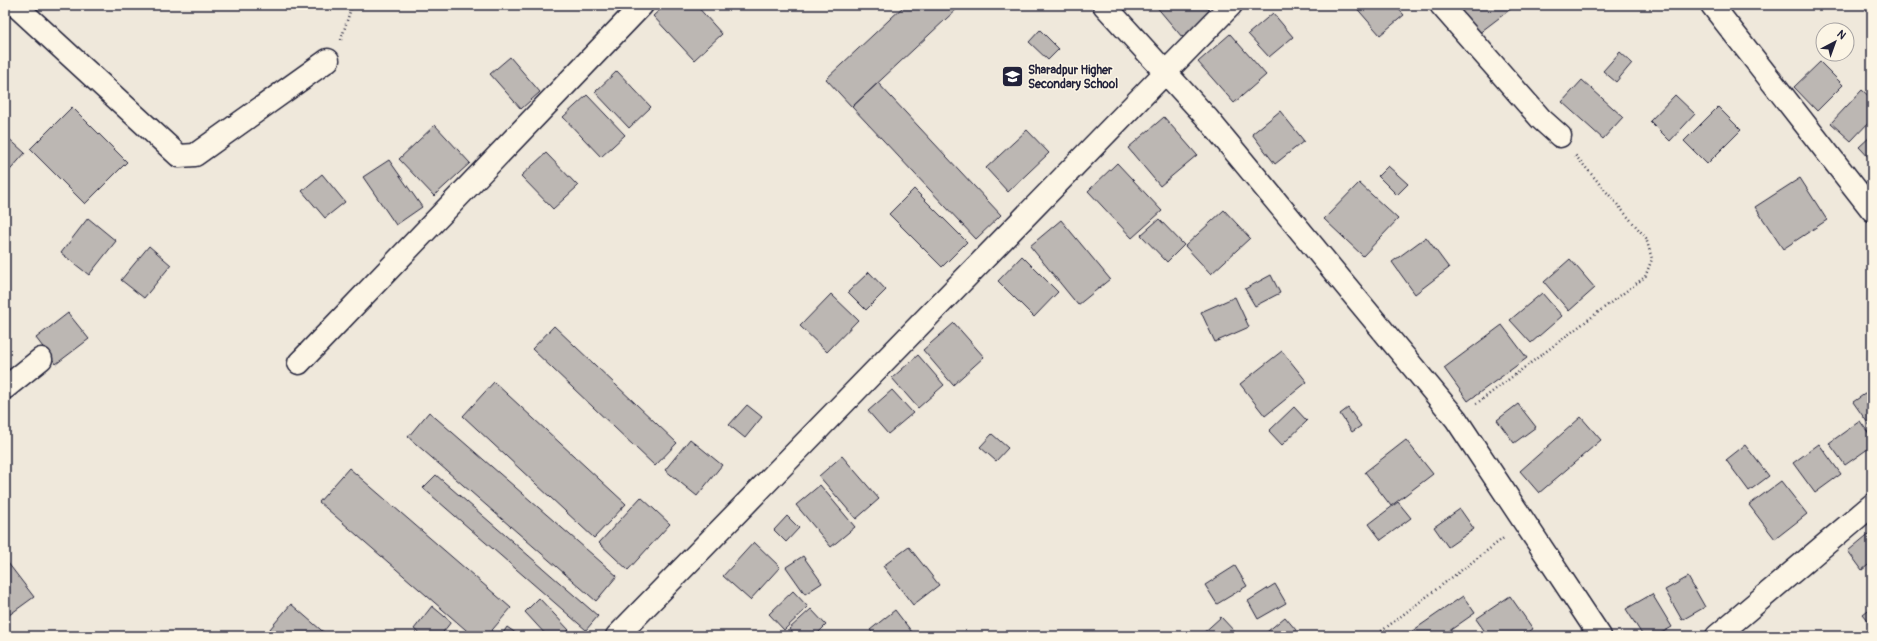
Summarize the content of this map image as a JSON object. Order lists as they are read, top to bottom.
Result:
{
  "places": {
    "school or university": ["Sharadpur Higher Secondary School"]
  },
  "north": "top right"
}
